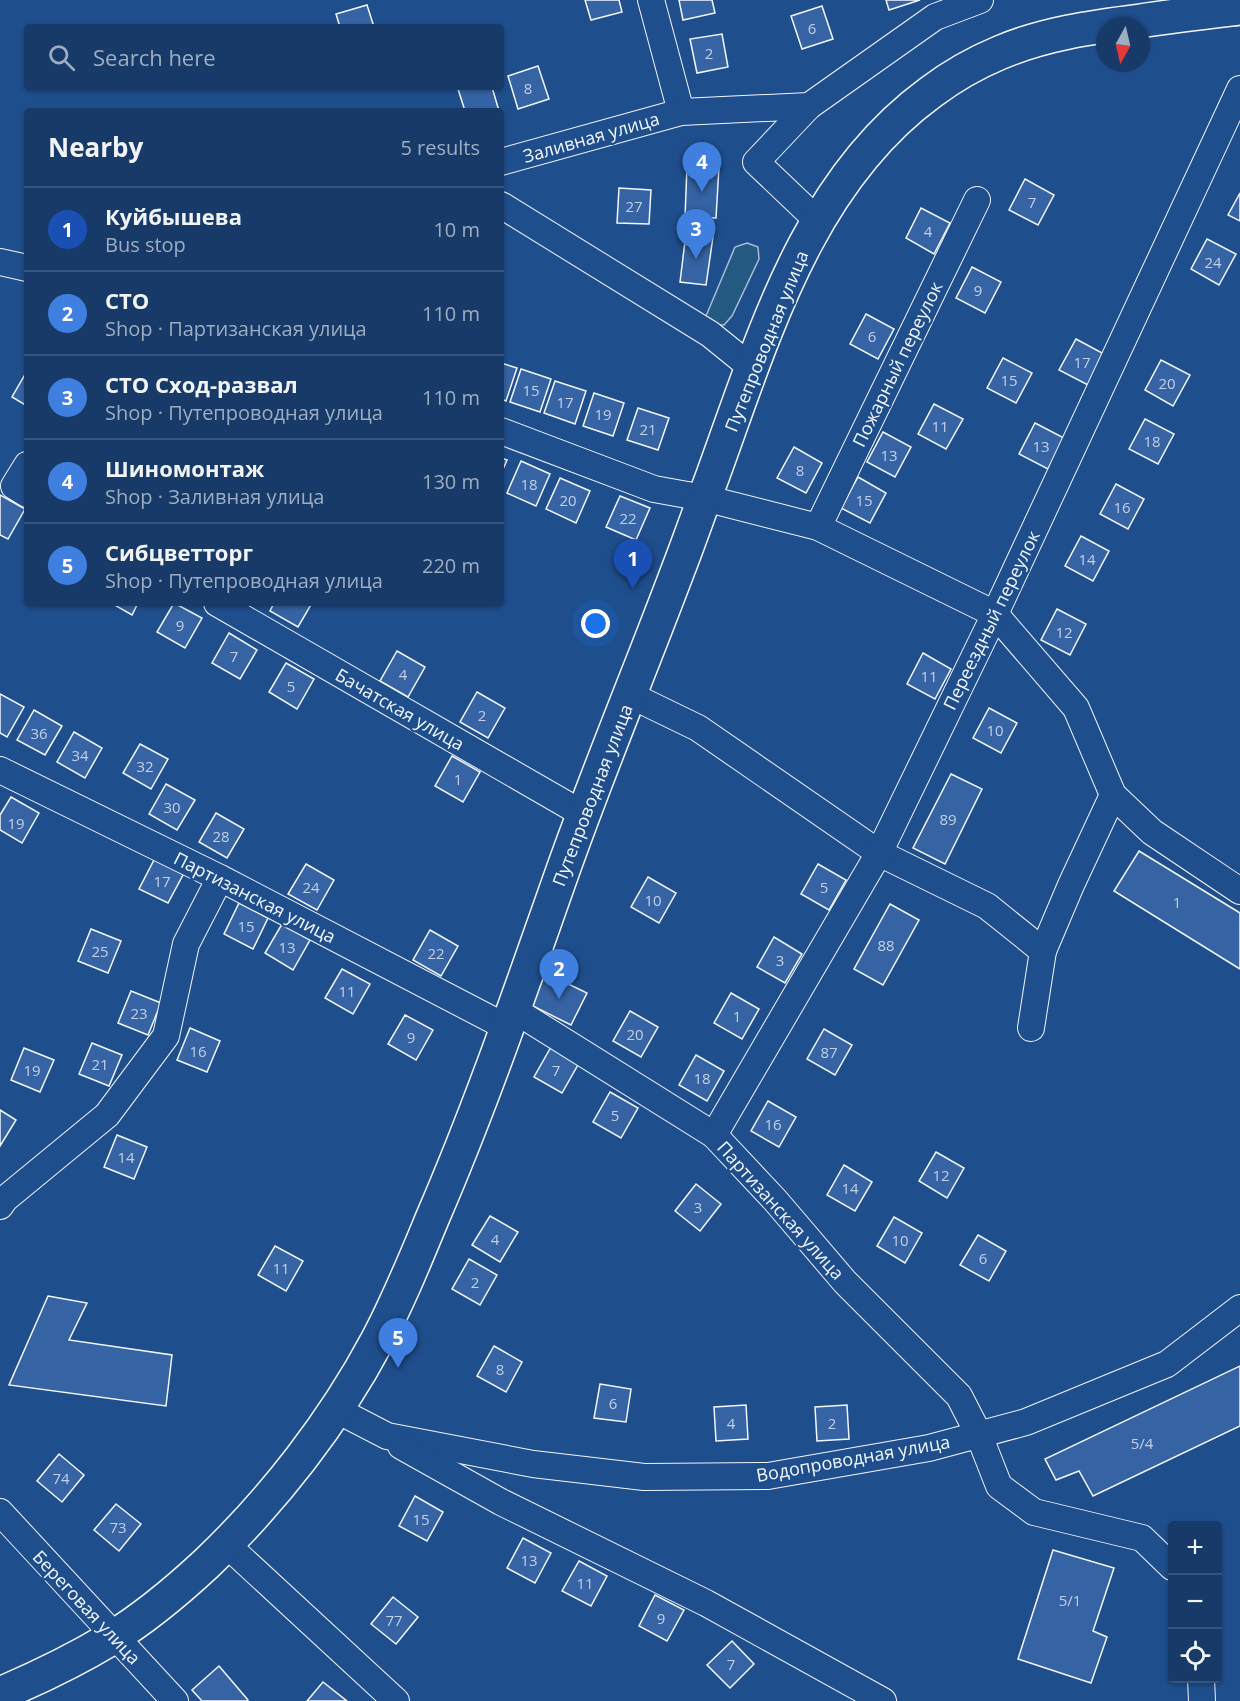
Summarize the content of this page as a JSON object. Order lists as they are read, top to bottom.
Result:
{
  "streets": {
    "main road": ["Путепроводная улица"],
    "street": [
      "Заливная улица",
      "Пожарный переулок",
      "Переездный переулок",
      "Бачатская улица",
      "Партизанская улица",
      "Водопроводная улица",
      "Береговая улица"
    ]
  },
  "crossings": [
    ["Путепроводная улица", "Бачатская улица"],
    ["Путепроводная улица", "Партизанская улица"],
    ["Путепроводная улица", "Водопроводная улица"],
    ["Путепроводная улица", "Береговая улица"],
    ["Переездный переулок", "Партизанская улица"],
    ["Партизанская улица", "Водопроводная улица"]
  ],
  "house_numbers": [
    "6",
    "2",
    "8",
    "7",
    "27",
    "4",
    "24",
    "9",
    "6",
    "17",
    "15",
    "20",
    "15",
    "17",
    "19",
    "11",
    "21",
    "18",
    "13",
    "13",
    "8",
    "18",
    "20",
    "15",
    "16",
    "22",
    "14",
    "9",
    "12",
    "7",
    "4",
    "11",
    "5",
    "2",
    "10",
    "36",
    "34",
    "32",
    "1",
    "30",
    "89",
    "19",
    "28",
    "17",
    "24",
    "5",
    "10",
    "1",
    "15",
    "88",
    "13",
    "25",
    "22",
    "3",
    "11",
    "23",
    "1",
    "20",
    "9",
    "16",
    "87",
    "21",
    "19",
    "7",
    "18",
    "5",
    "16",
    "14",
    "12",
    "14",
    "3",
    "4",
    "10",
    "6",
    "11",
    "2",
    "8",
    "6",
    "4",
    "2",
    "5/4",
    "74",
    "15",
    "73",
    "13",
    "11",
    "5/1",
    "9",
    "77",
    "7"
  ],
  "north": "bottom",
  "page": {
    "search": "Search here",
    "heading": ["Nearby", "5 results"],
    "pins": [
      "4",
      "3",
      "1",
      "2",
      "5"
    ],
    "list": [
      {
        "mark": "1",
        "name": "Куйбышева",
        "note": "Bus stop",
        "value": "10 m"
      },
      {
        "mark": "2",
        "name": "СТО",
        "note": "Shop · Партизанская улица",
        "value": "110 m"
      },
      {
        "mark": "3",
        "name": "СТО Сход-развал",
        "note": "Shop · Путепроводная улица",
        "value": "110 m"
      },
      {
        "mark": "4",
        "name": "Шиномонтаж",
        "note": "Shop · Заливная улица",
        "value": "130 m"
      },
      {
        "mark": "5",
        "name": "Сибцветторг",
        "note": "Shop · Путепроводная улица",
        "value": "220 m"
      }
    ],
    "map_buttons": ["+", "−"]
  }
}
